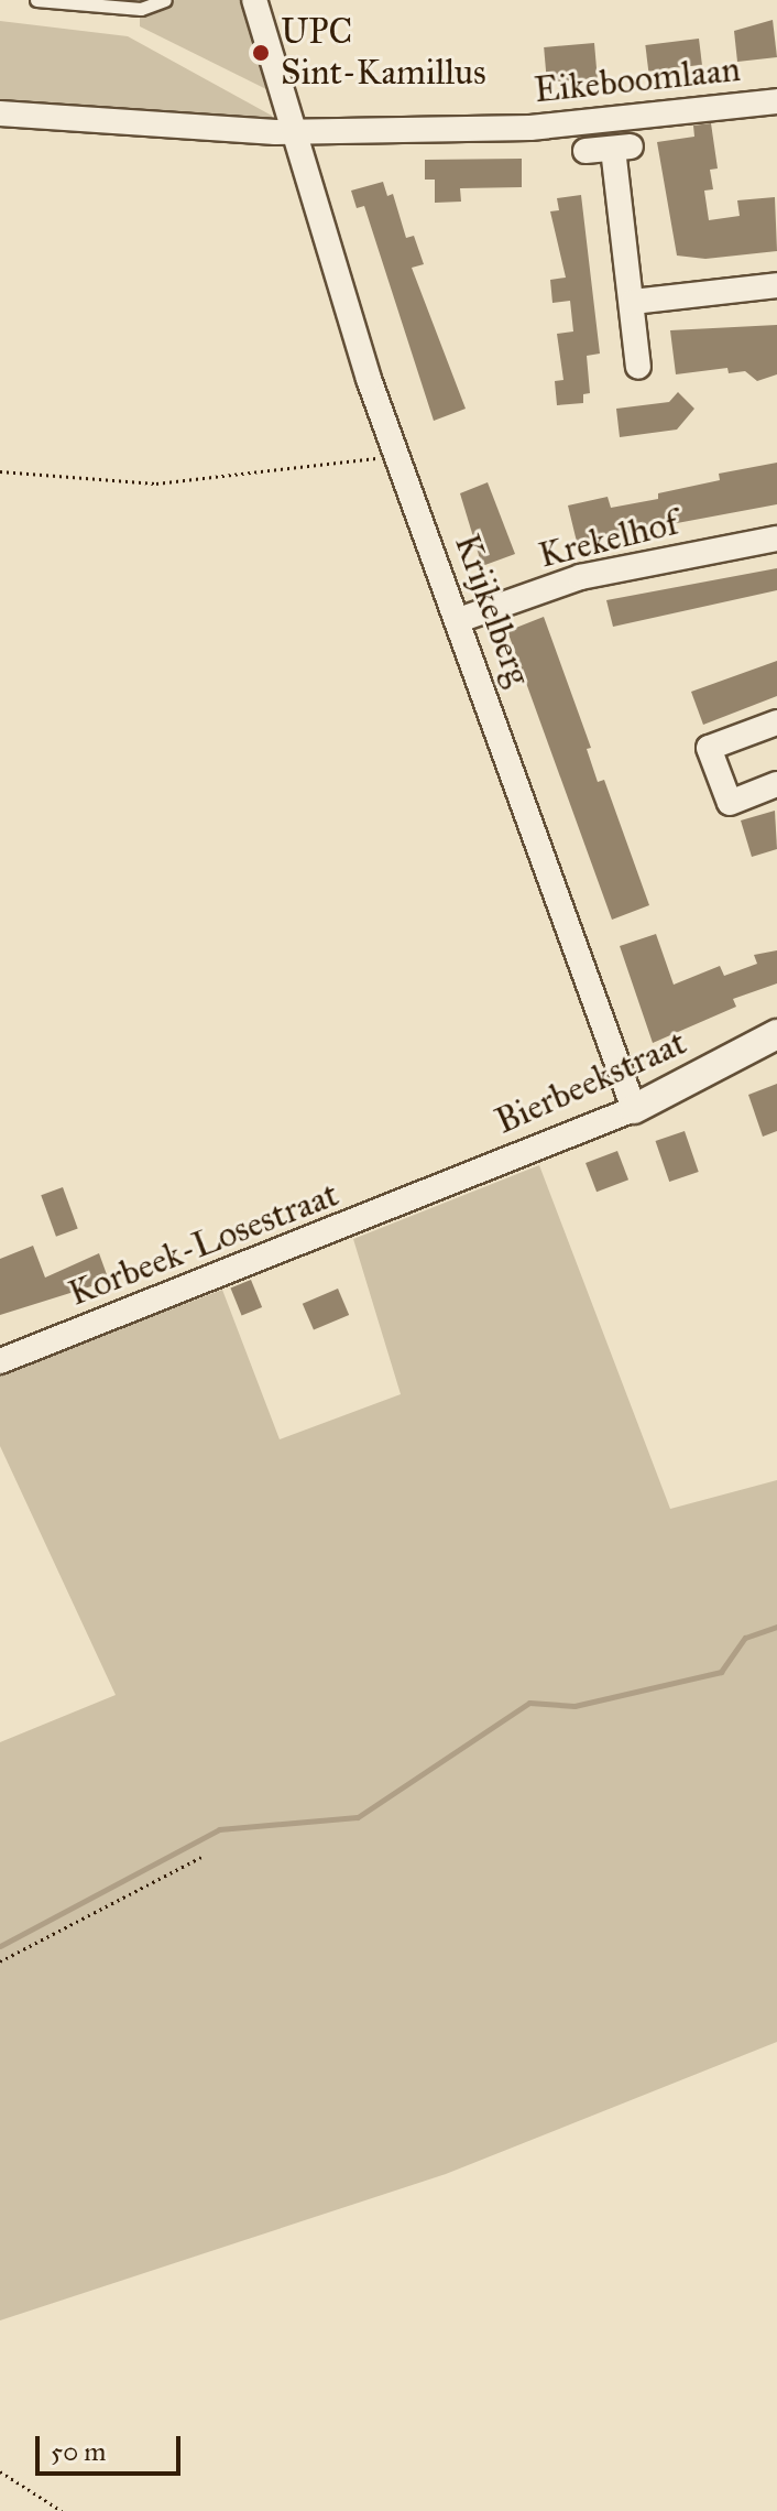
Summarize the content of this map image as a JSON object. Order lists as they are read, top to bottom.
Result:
{
  "streets": {
    "street": [
      "Eikeboomlaan",
      "Krekelhof",
      "Krijkelberg",
      "Bierbeekstraat",
      "Korbeek-Losestraat"
    ]
  },
  "crossings": [
    ["Eikeboomlaan", "Krijkelberg"],
    ["Krekelhof", "Krijkelberg"],
    ["Krijkelberg", "Bierbeekstraat"],
    ["Bierbeekstraat", "Korbeek-Losestraat"]
  ],
  "places": ["UPC Sint-Kamillus"],
  "scale_bar": "50 m"
}
